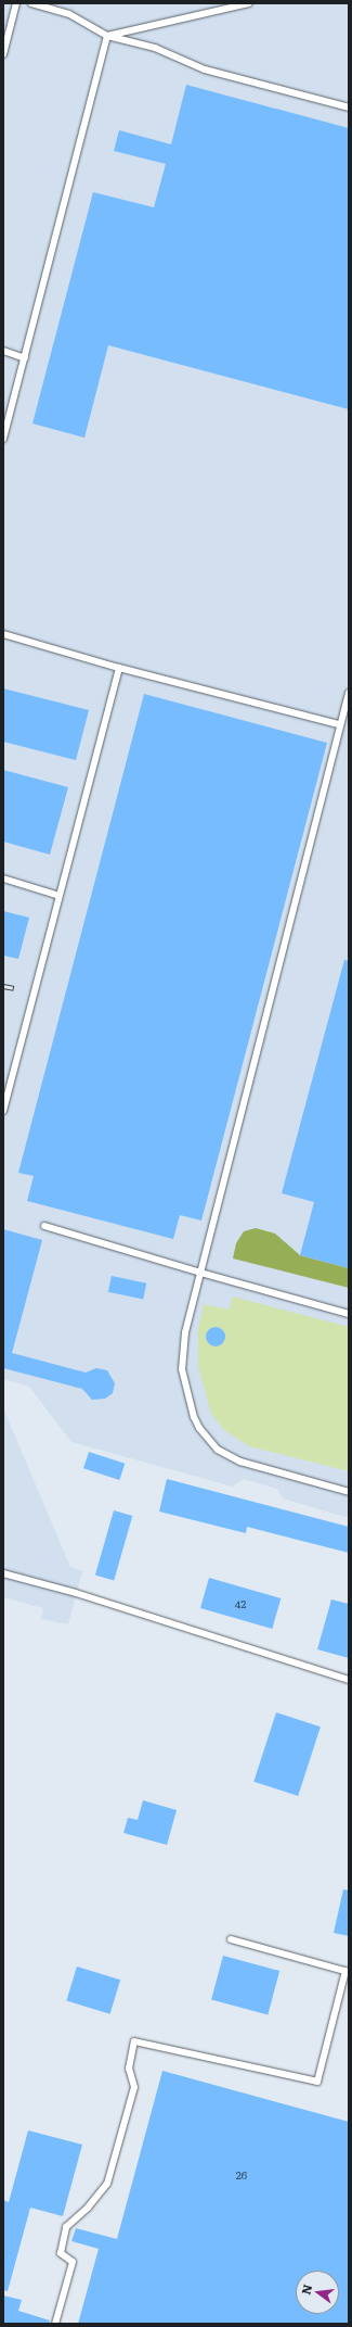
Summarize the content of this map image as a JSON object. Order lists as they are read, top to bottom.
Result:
{
  "house_numbers": ["42", "26"],
  "north": "left"
}
